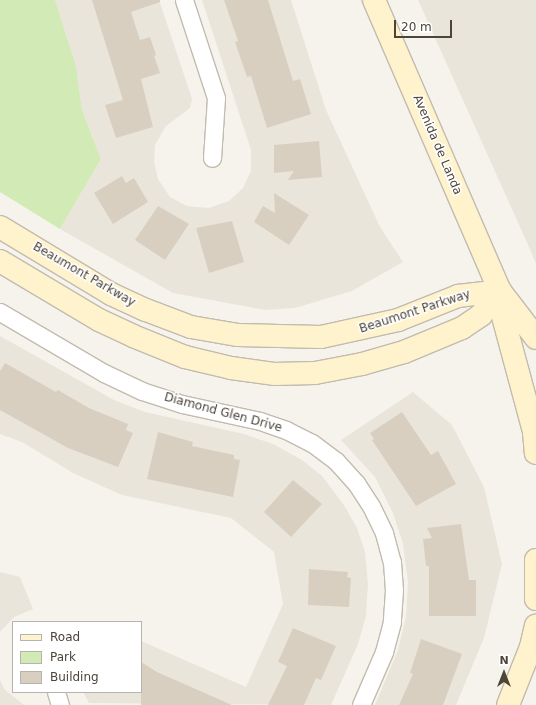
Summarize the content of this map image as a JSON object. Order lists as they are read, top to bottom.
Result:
{
  "streets": {
    "street": ["Avenida de Landa", "Beaumont Parkway", "Diamond Glen Drive"]
  },
  "crossings": [
    ["Avenida de Landa", "Beaumont Parkway"]
  ],
  "legend": ["Road", "Park", "Building"],
  "scale_bar": "20 m",
  "north": "top"
}
